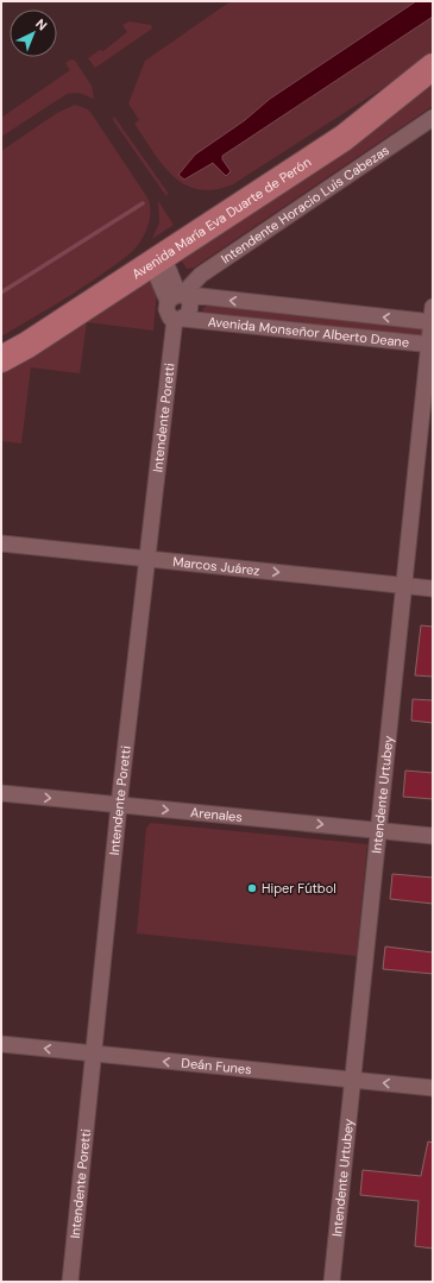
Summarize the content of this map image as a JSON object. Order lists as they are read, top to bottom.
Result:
{
  "streets": {
    "highway": ["Avenida María Eva Duarte de Perón"],
    "street": [
      "Intendente Horacio Luis Cabezas",
      "Avenida Monseñor Alberto Deane",
      "Intendente Poretti",
      "Marcos Juárez",
      "Intendente Urtubey",
      "Arenales",
      "Deán Funes"
    ]
  },
  "crossings": [
    ["Intendente Horacio Luis Cabezas", "Avenida Monseñor Alberto Deane"],
    ["Intendente Horacio Luis Cabezas", "Intendente Poretti"],
    ["Avenida Monseñor Alberto Deane", "Intendente Poretti"],
    ["Avenida Monseñor Alberto Deane", "Intendente Urtubey"],
    ["Intendente Poretti", "Marcos Juárez"],
    ["Intendente Poretti", "Arenales"],
    ["Intendente Poretti", "Deán Funes"],
    ["Marcos Juárez", "Intendente Urtubey"],
    ["Intendente Urtubey", "Arenales"],
    ["Intendente Urtubey", "Deán Funes"]
  ],
  "one_way": ["Marcos Juárez", "Arenales", "Deán Funes"],
  "places": ["Hiper Fútbol"],
  "north": "top right"
}
